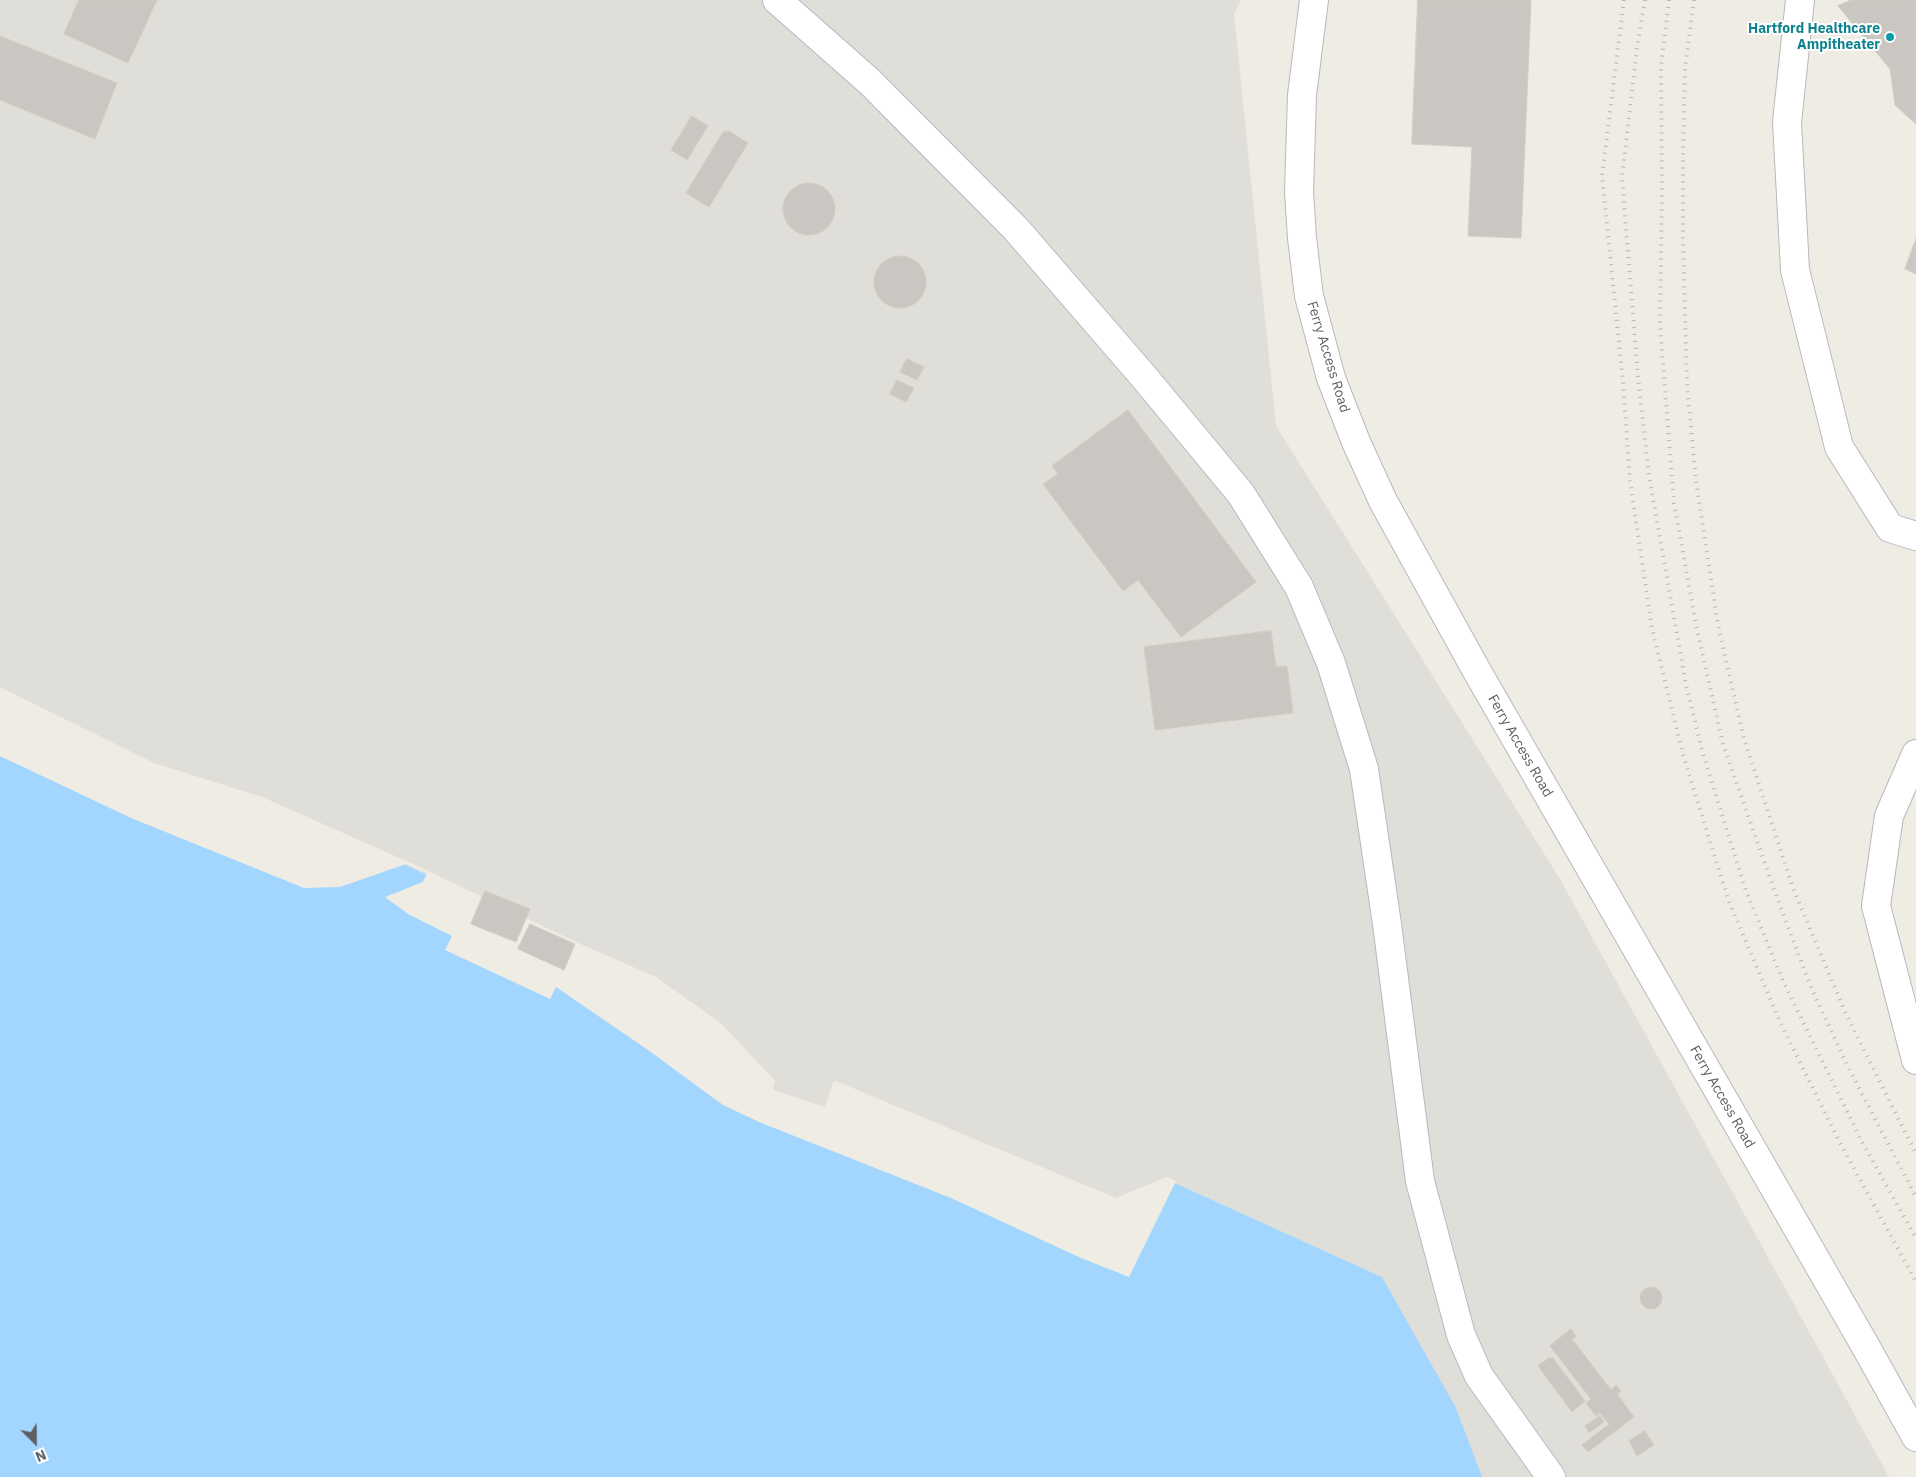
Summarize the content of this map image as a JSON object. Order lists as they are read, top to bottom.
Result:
{
  "streets": {
    "street": ["Ferry Access Road"]
  },
  "places": ["Hartford Healthcare Ampitheater"],
  "north": "bottom right"
}
